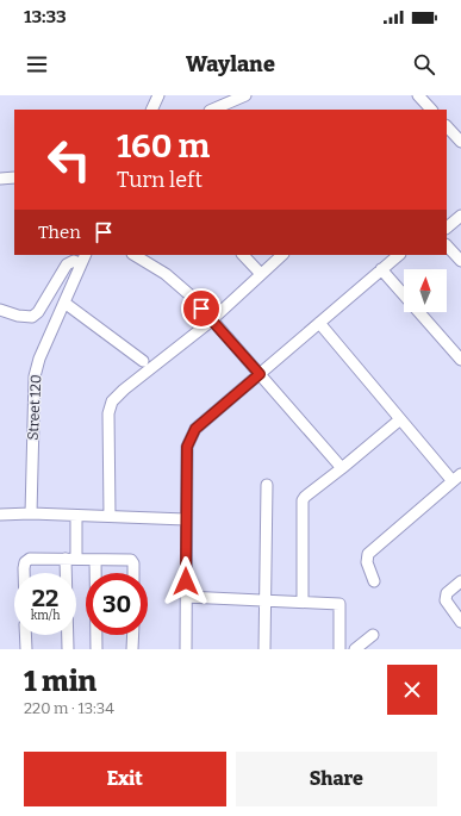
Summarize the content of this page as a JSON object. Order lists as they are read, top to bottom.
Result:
{
  "streets": {
    "street": ["Street 120"]
  },
  "north": "top",
  "page": {
    "status": "13:33",
    "header": "Waylane",
    "turn": ["160 m", "Turn left"],
    "then": "Then",
    "speed": "22 km/h",
    "limit": "30",
    "heading": ["1 min", "220 m · 13:34"],
    "buttons": ["Exit", "Share"]
  }
}
